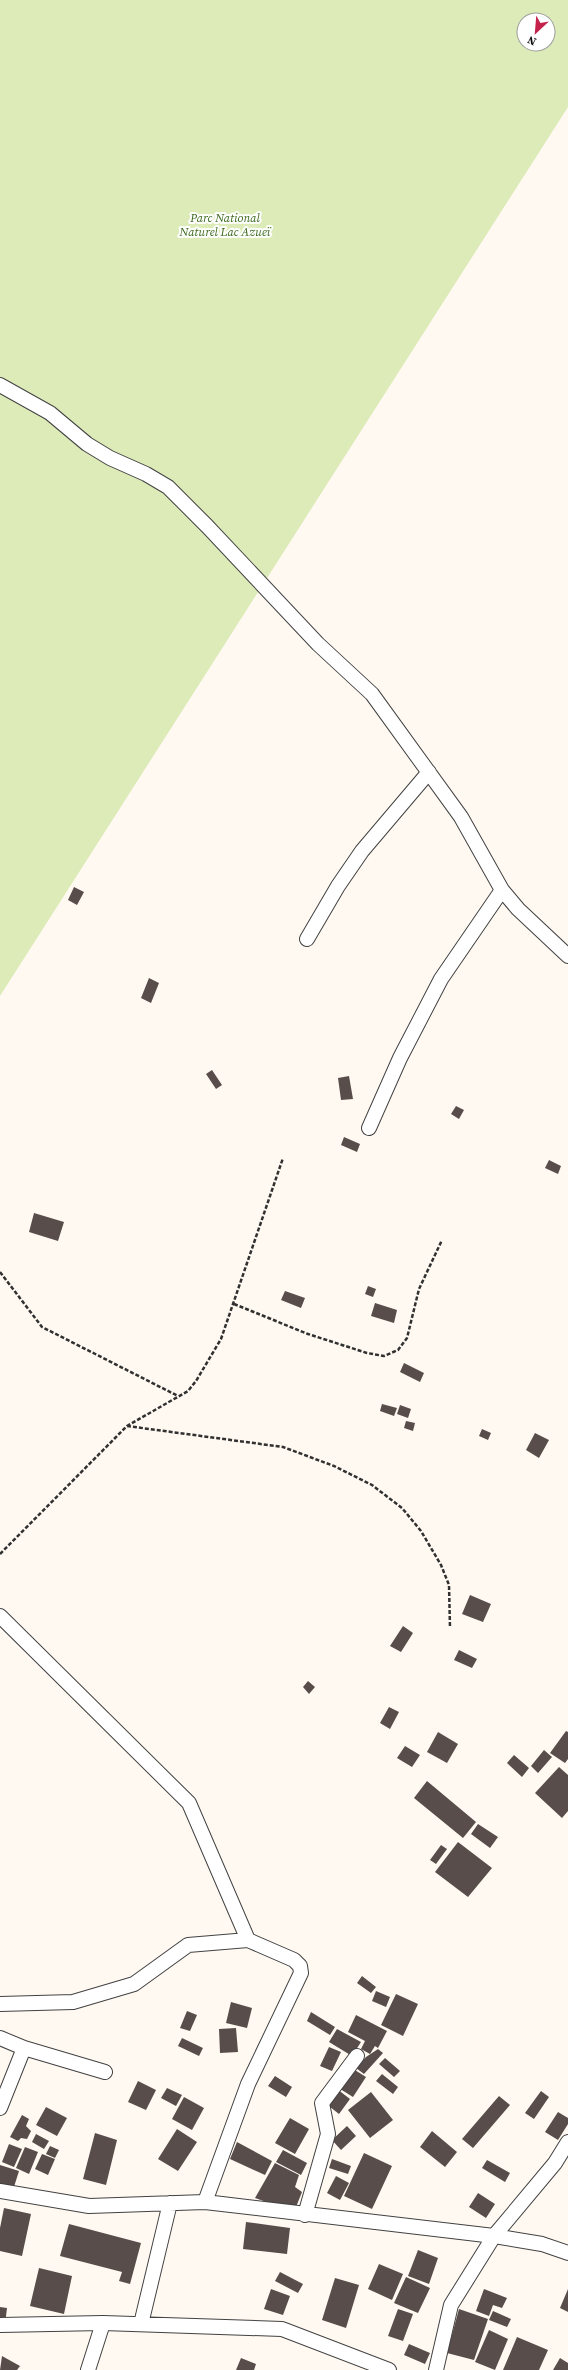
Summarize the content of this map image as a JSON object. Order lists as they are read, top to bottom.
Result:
{
  "parks": ["Parc National Naturel Lac Azueï"],
  "north": "bottom left"
}
